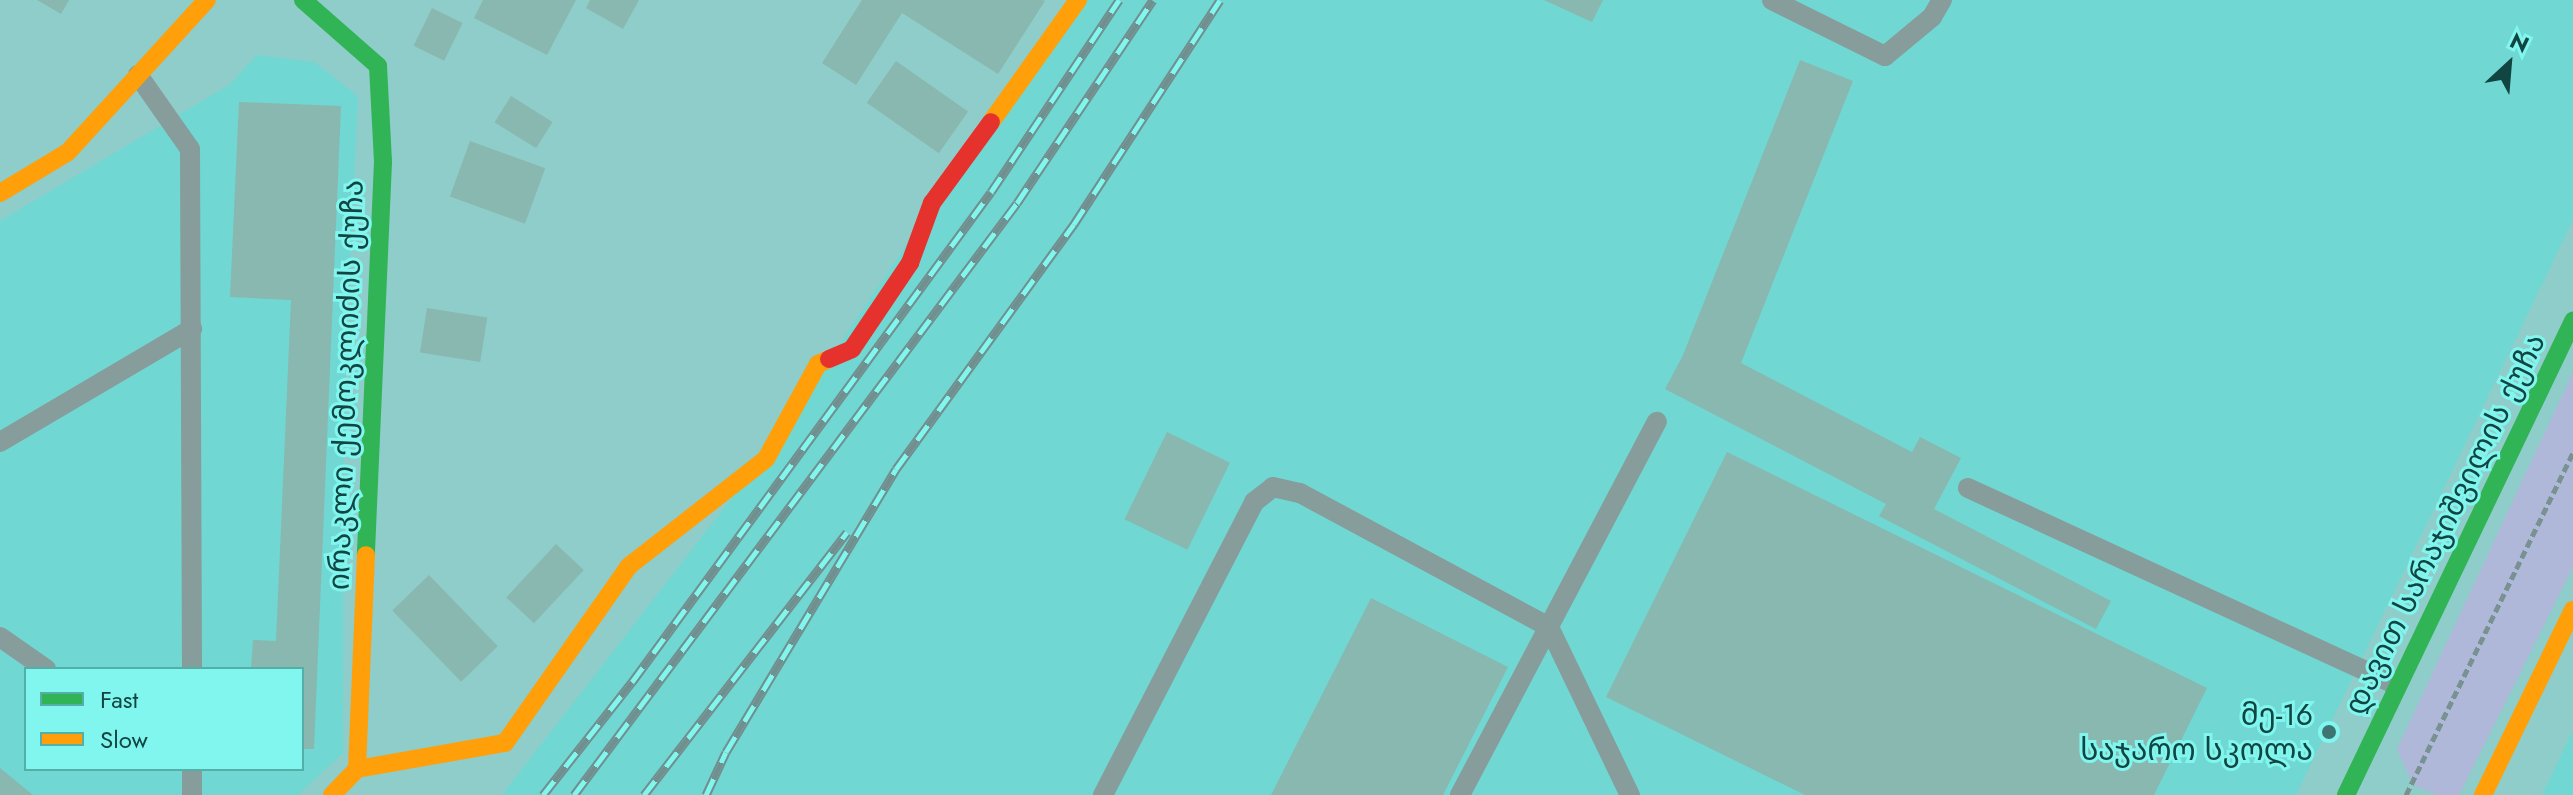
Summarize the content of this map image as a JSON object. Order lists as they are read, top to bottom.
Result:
{
  "streets": {
    "street": ["ირაკლი ქემოკლიძის ქუჩა", "დავით სარაჯიშვილის ქუჩა"]
  },
  "places": ["მე-16 საჯარო სკოლა"],
  "legend": ["Fast", "Slow"],
  "north": "top right"
}
